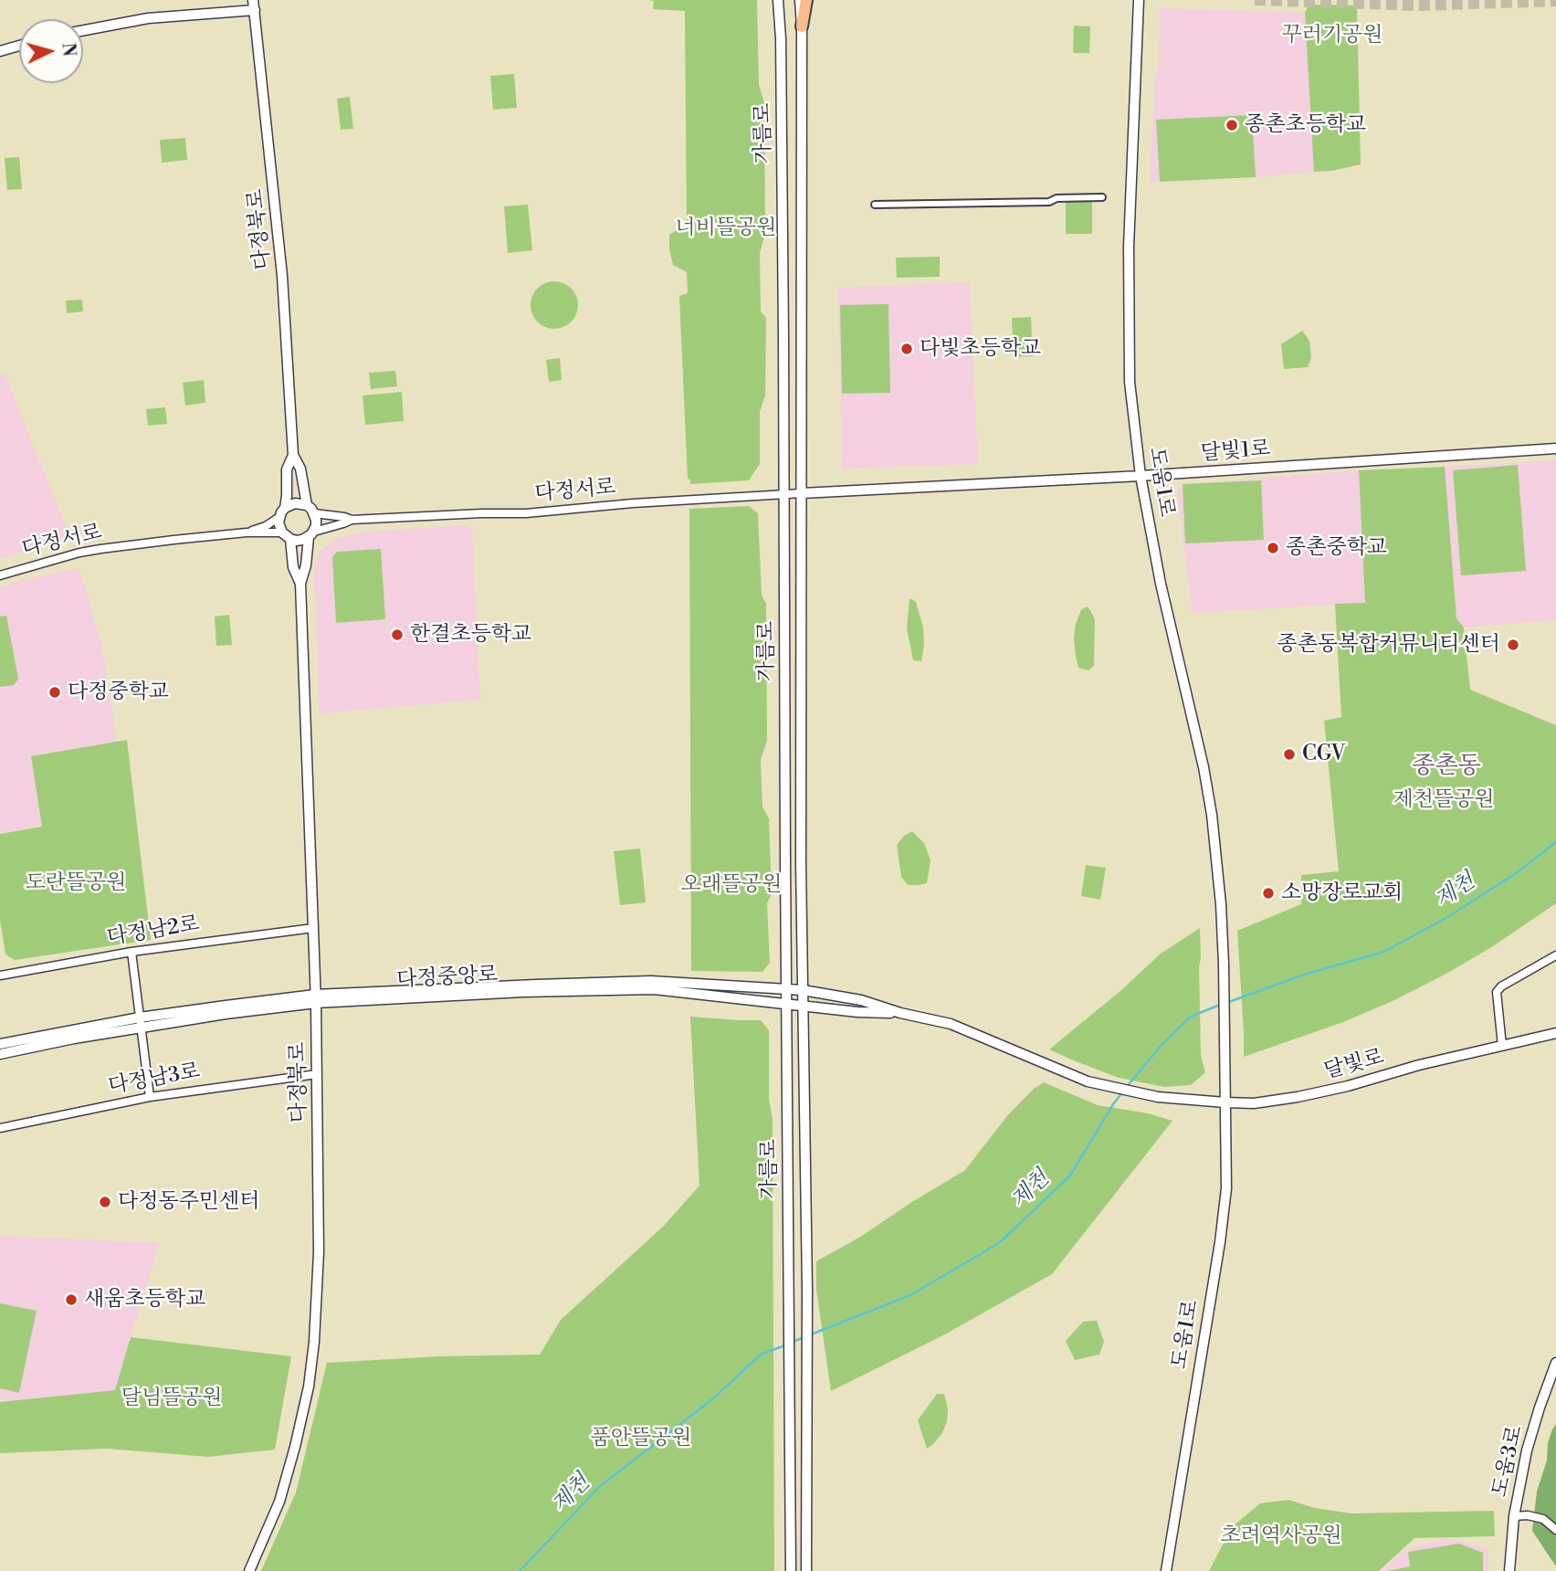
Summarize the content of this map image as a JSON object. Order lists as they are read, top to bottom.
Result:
{
  "streets": {
    "street": [
      "가름로",
      "다정북로",
      "달빛1로",
      "도움1로",
      "다정서로",
      "다정남2로",
      "다정중앙로",
      "달빛로",
      "다정남3로",
      "도움3로"
    ]
  },
  "crossings": [
    ["가름로", "달빛1로"],
    ["가름로", "다정서로"],
    ["가름로", "다정중앙로"],
    ["다정북로", "다정남2로"],
    ["다정북로", "다정중앙로"],
    ["다정북로", "다정남3로"],
    ["달빛1로", "도움1로"],
    ["달빛1로", "다정서로"],
    ["도움1로", "달빛로"],
    ["다정중앙로", "달빛로"]
  ],
  "districts": ["종촌동"],
  "water": ["제천"],
  "parks": [
    "꾸러기공원",
    "너비뜰공원",
    "제천뜰공원",
    "도란뜰공원",
    "오래뜰공원",
    "달님뜰공원",
    "품안뜰공원",
    "초려역사공원"
  ],
  "places": [
    "종촌초등학교",
    "다빛초등학교",
    "종촌중학교",
    "한결초등학교",
    "종촌동복합커뮤니티센터",
    "다정중학교",
    "CGV",
    "소망장로교회",
    "다정동주민센터",
    "새움초등학교"
  ],
  "north": "right"
}
